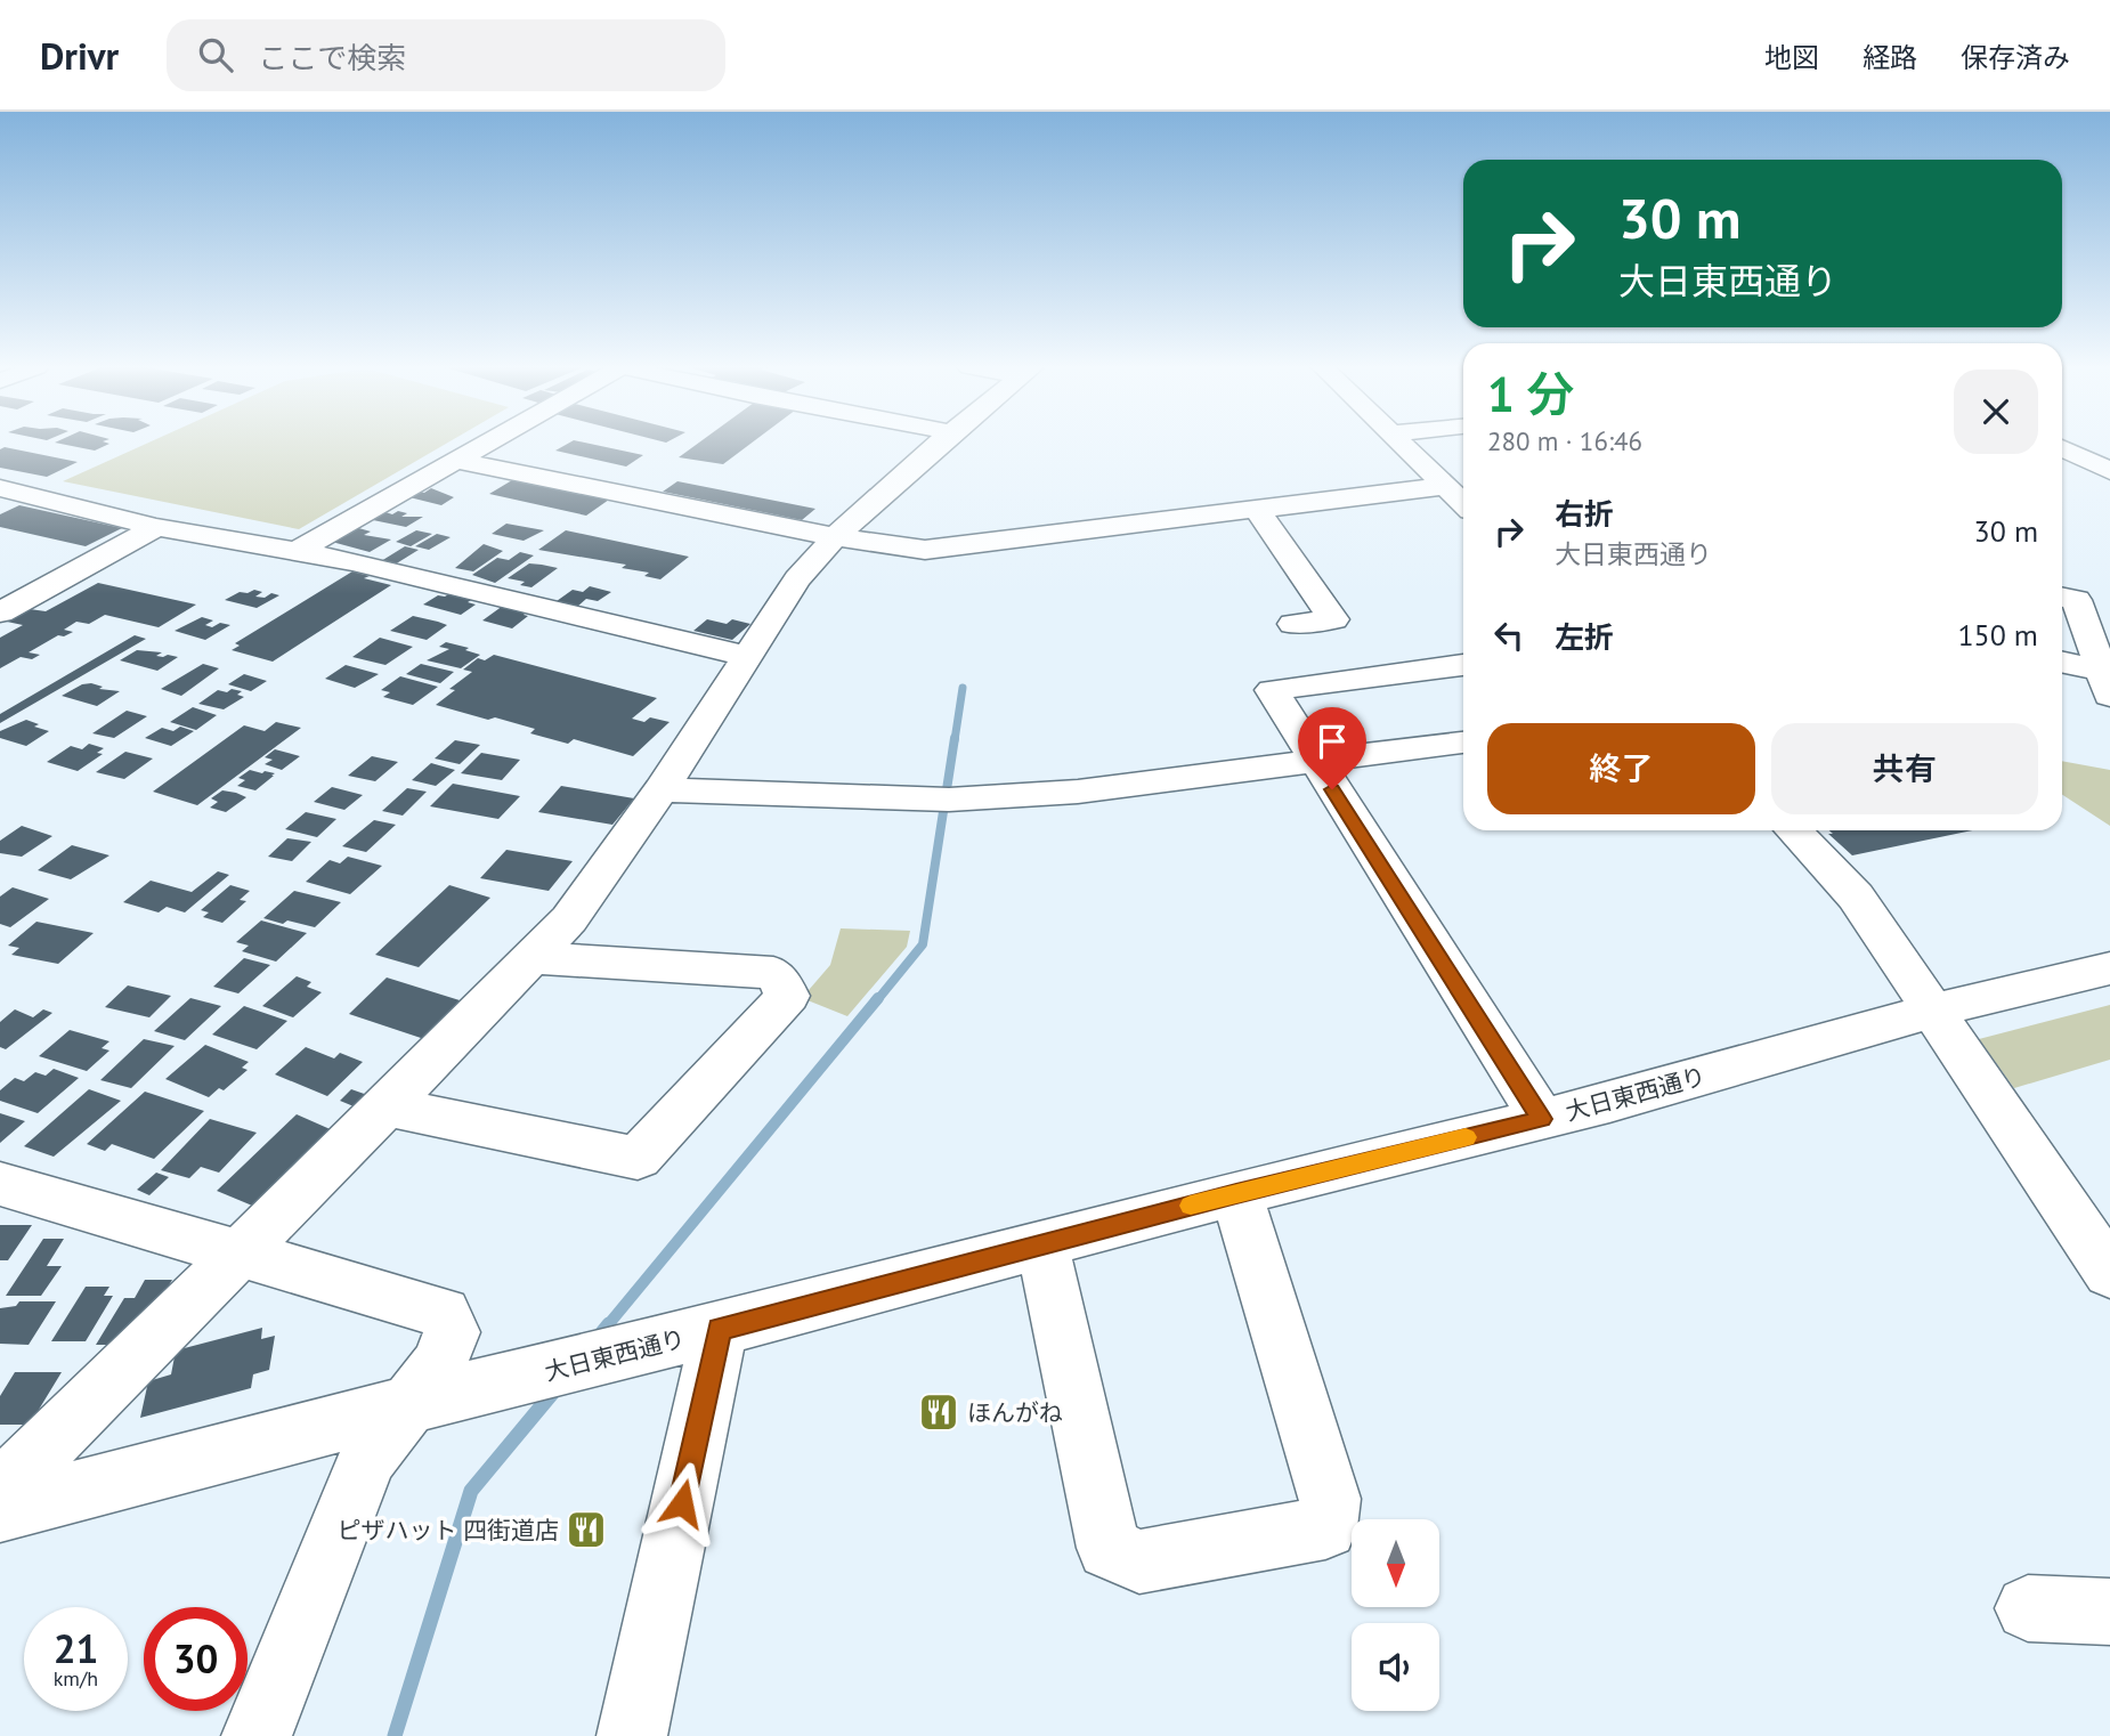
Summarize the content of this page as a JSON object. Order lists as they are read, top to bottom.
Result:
{
  "streets": {
    "street": ["大日東西通り"]
  },
  "places": {
    "restaurant": ["ほんがね", "ピザハット 四街道店"]
  },
  "north": "bottom",
  "page": {
    "header": "Drivr",
    "search": "ここで検索",
    "nav": ["地図", "経路", "保存済み"],
    "turn": ["30 m", "大日東西通り"],
    "heading": ["1 分", "280 m · 16:46"],
    "list": [
      {
        "name": "右折",
        "note": "大日東西通り",
        "value": "30 m"
      },
      {
        "name": "左折",
        "value": "150 m"
      }
    ],
    "buttons": ["終了", "共有"],
    "speed": "21 km/h",
    "limit": "30"
  }
}
